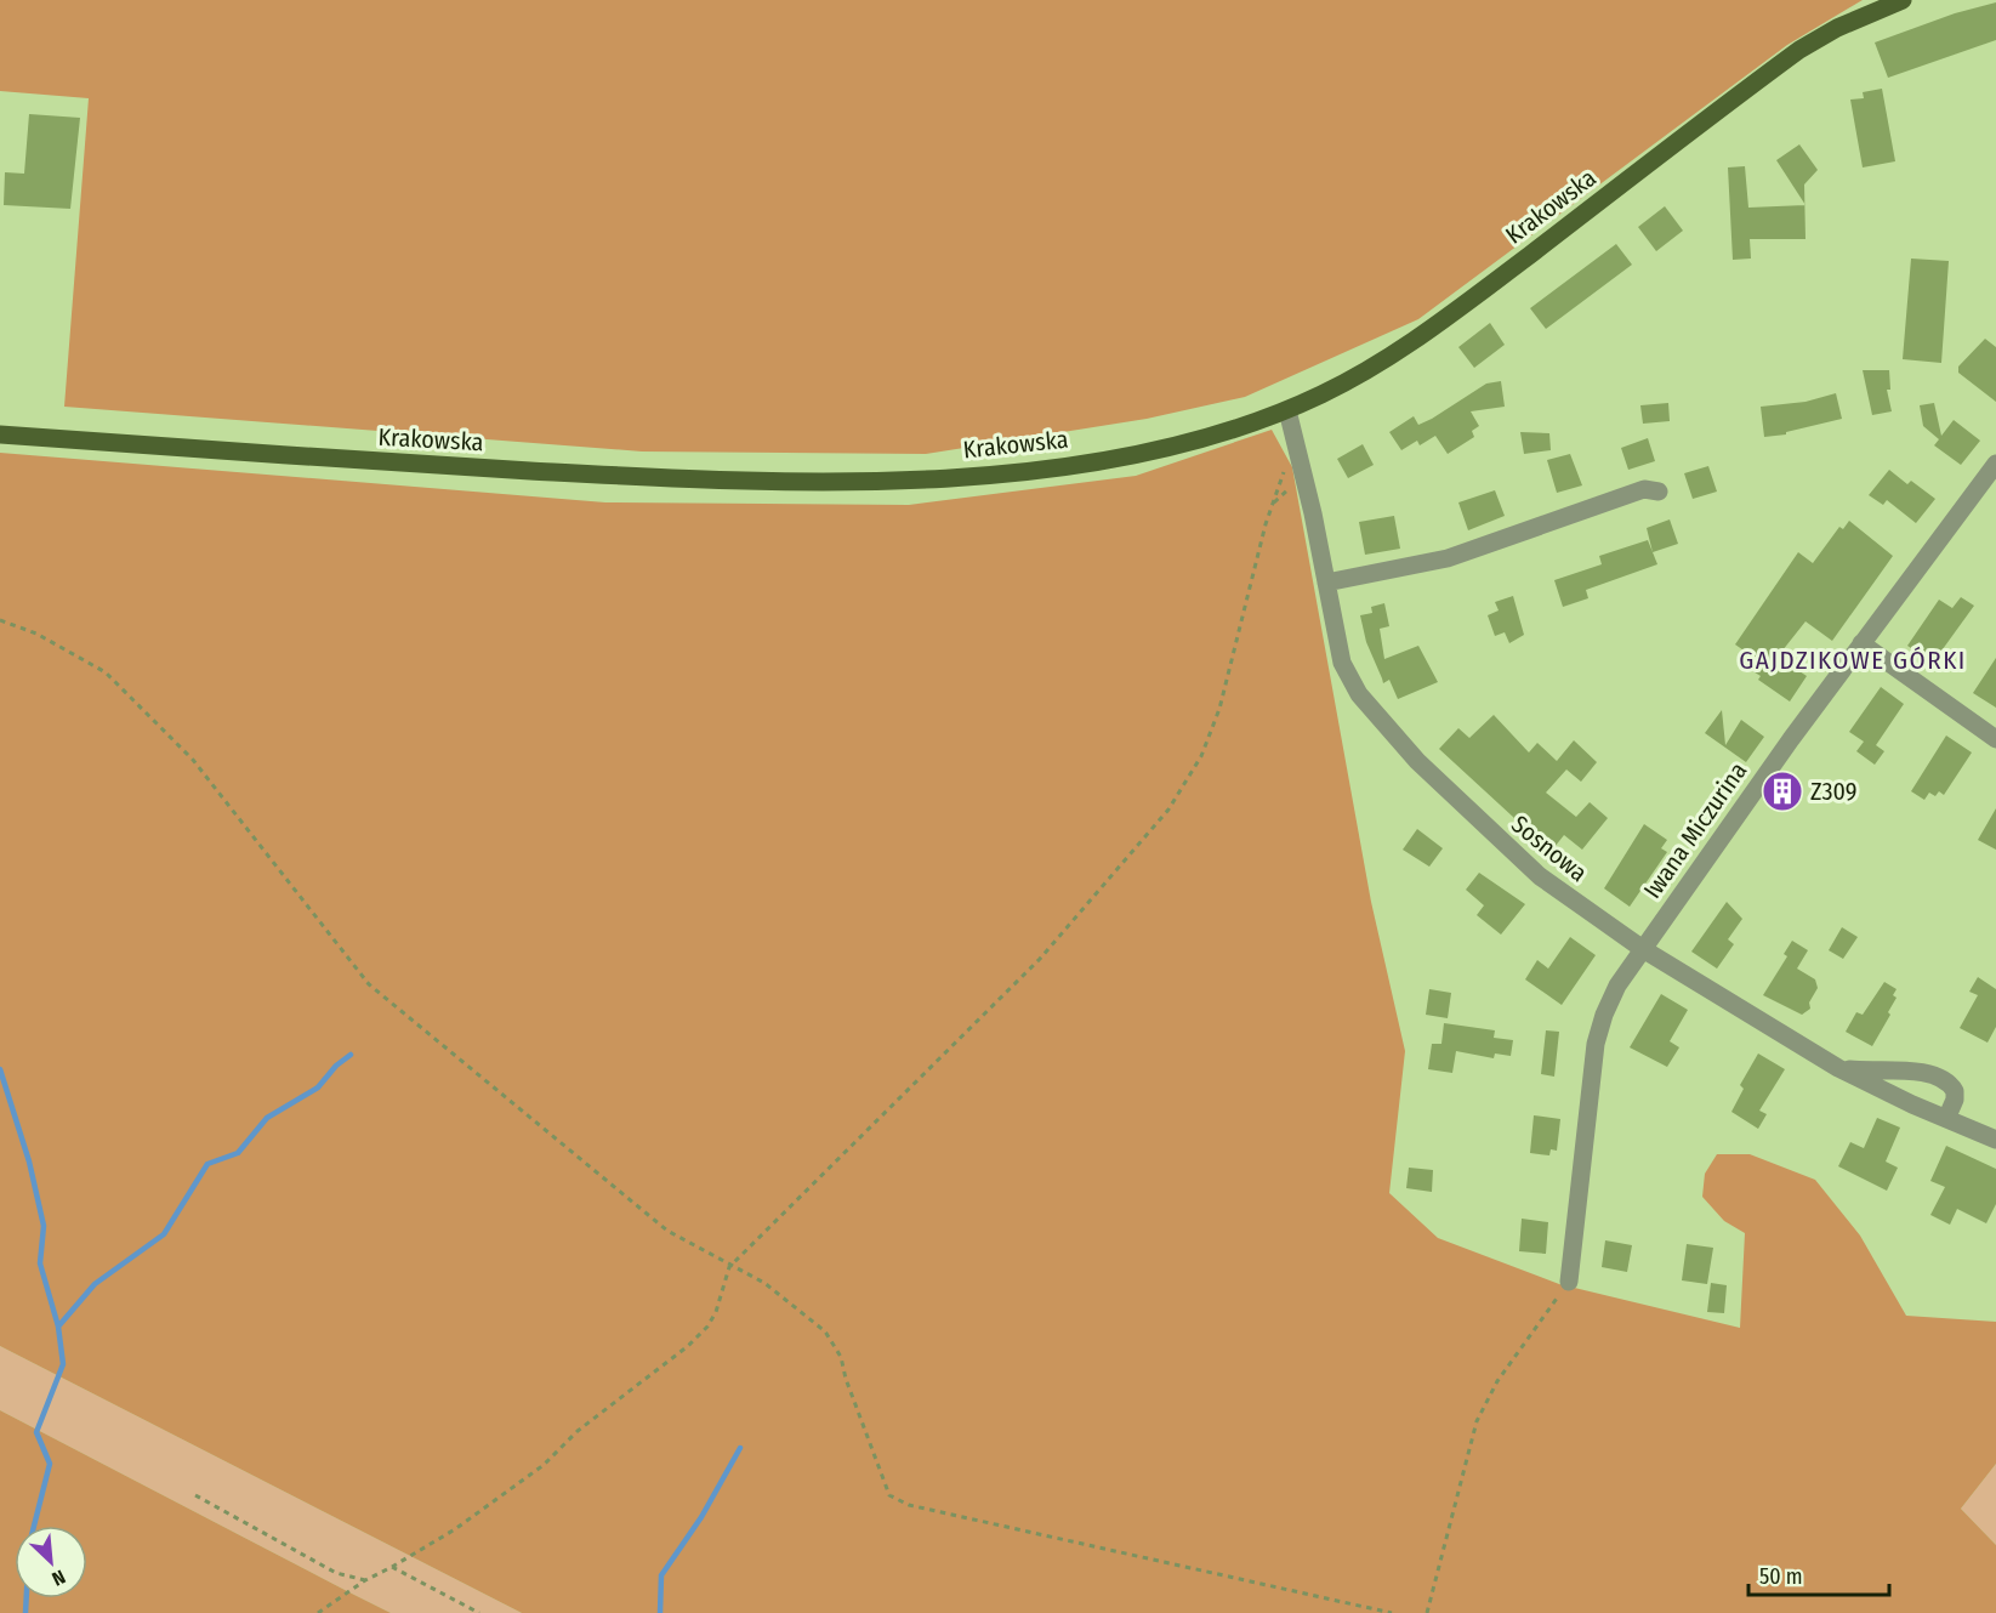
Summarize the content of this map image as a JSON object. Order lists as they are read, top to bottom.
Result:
{
  "streets": {
    "main road": ["Krakowska"],
    "street": ["Iwana Miczurina", "Sosnowa"]
  },
  "crossings": [
    ["Krakowska", "Sosnowa"],
    ["Iwana Miczurina", "Sosnowa"]
  ],
  "districts": ["GAJDZIKOWE GÓRKI"],
  "places": {
    "building": ["Z309"]
  },
  "scale_bar": "50 m",
  "north": "bottom right"
}
